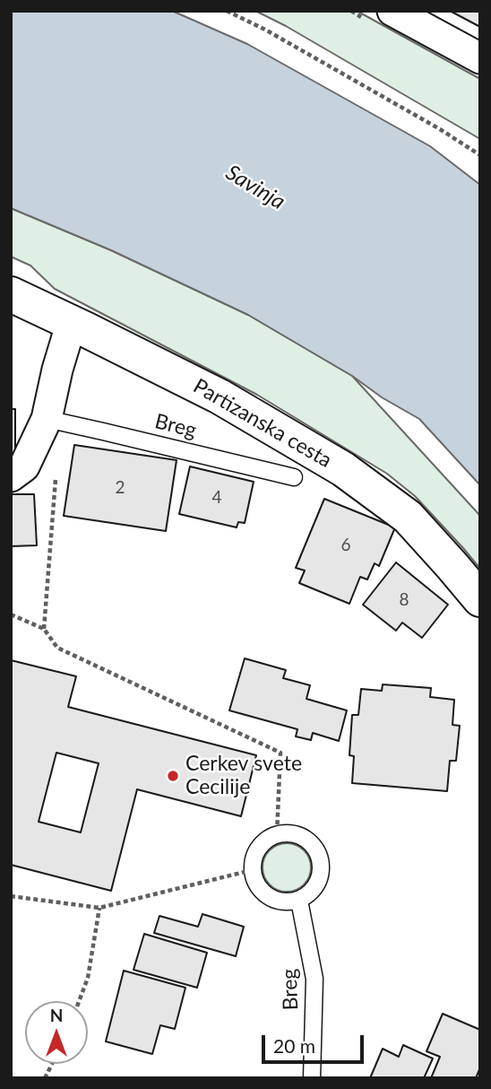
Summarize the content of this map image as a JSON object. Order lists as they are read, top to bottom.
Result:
{
  "streets": {
    "street": ["Partizanska cesta"],
    "lane": ["Breg"]
  },
  "water": ["Savinja"],
  "places": ["Cerkev svete Cecilije"],
  "house_numbers": [
    "2",
    "4",
    "6",
    "8"
  ],
  "scale_bar": "20 m",
  "north": "top"
}
